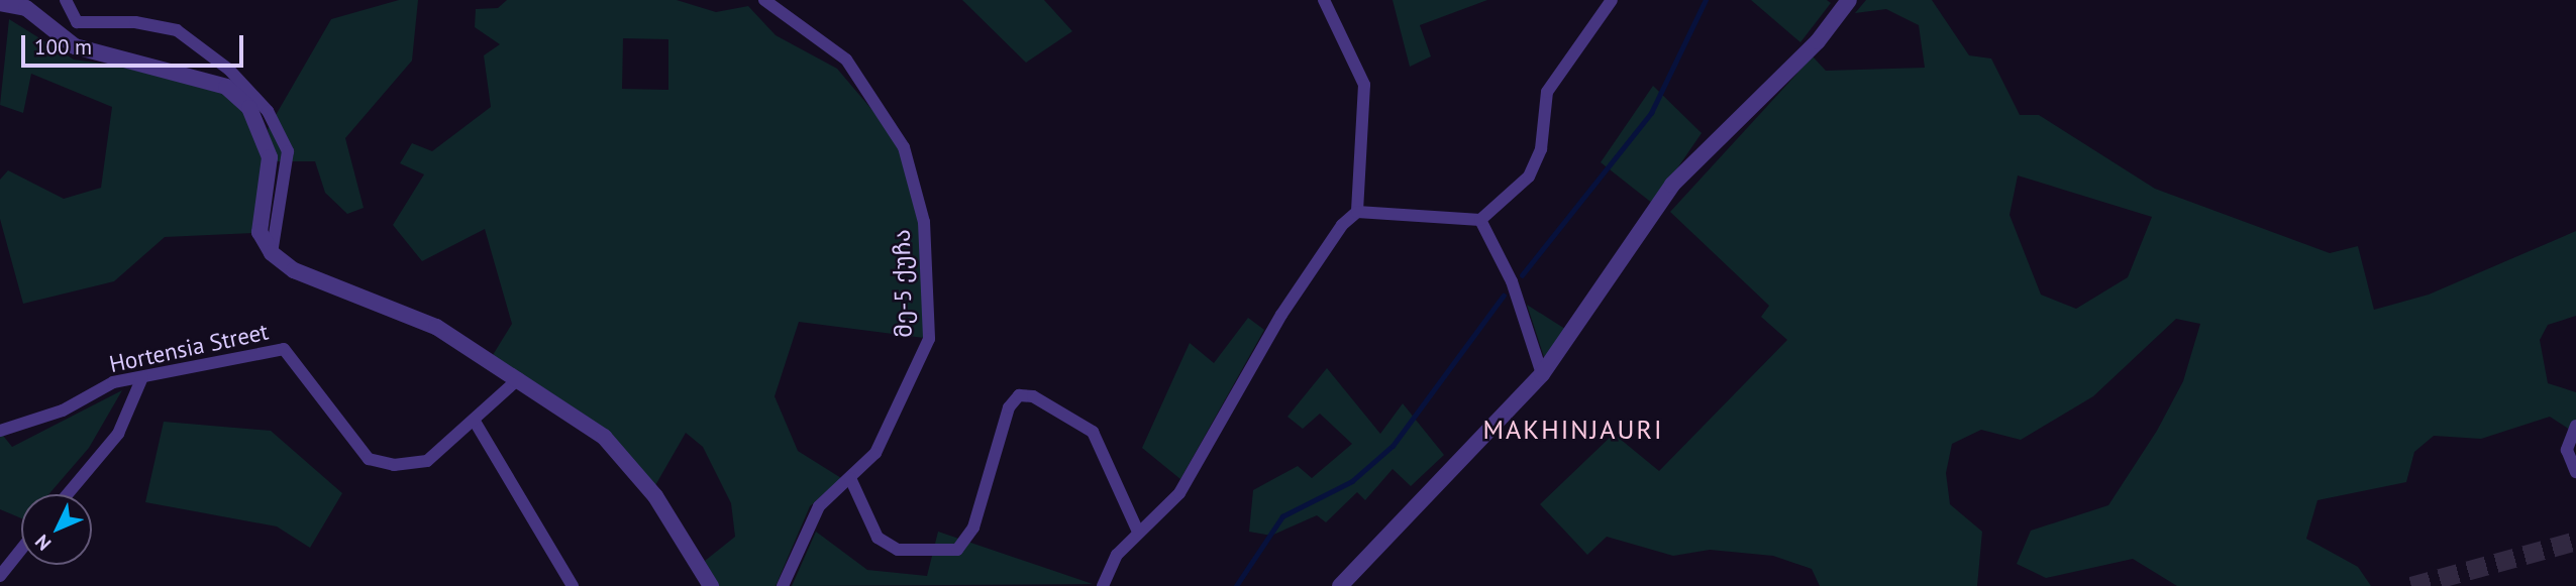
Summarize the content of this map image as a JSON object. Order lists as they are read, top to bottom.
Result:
{
  "streets": {
    "street": ["მე-5 ქუჩა", "Hortensia Street"]
  },
  "districts": ["MAKHINJAURI"],
  "scale_bar": "100 m",
  "north": "bottom left"
}
